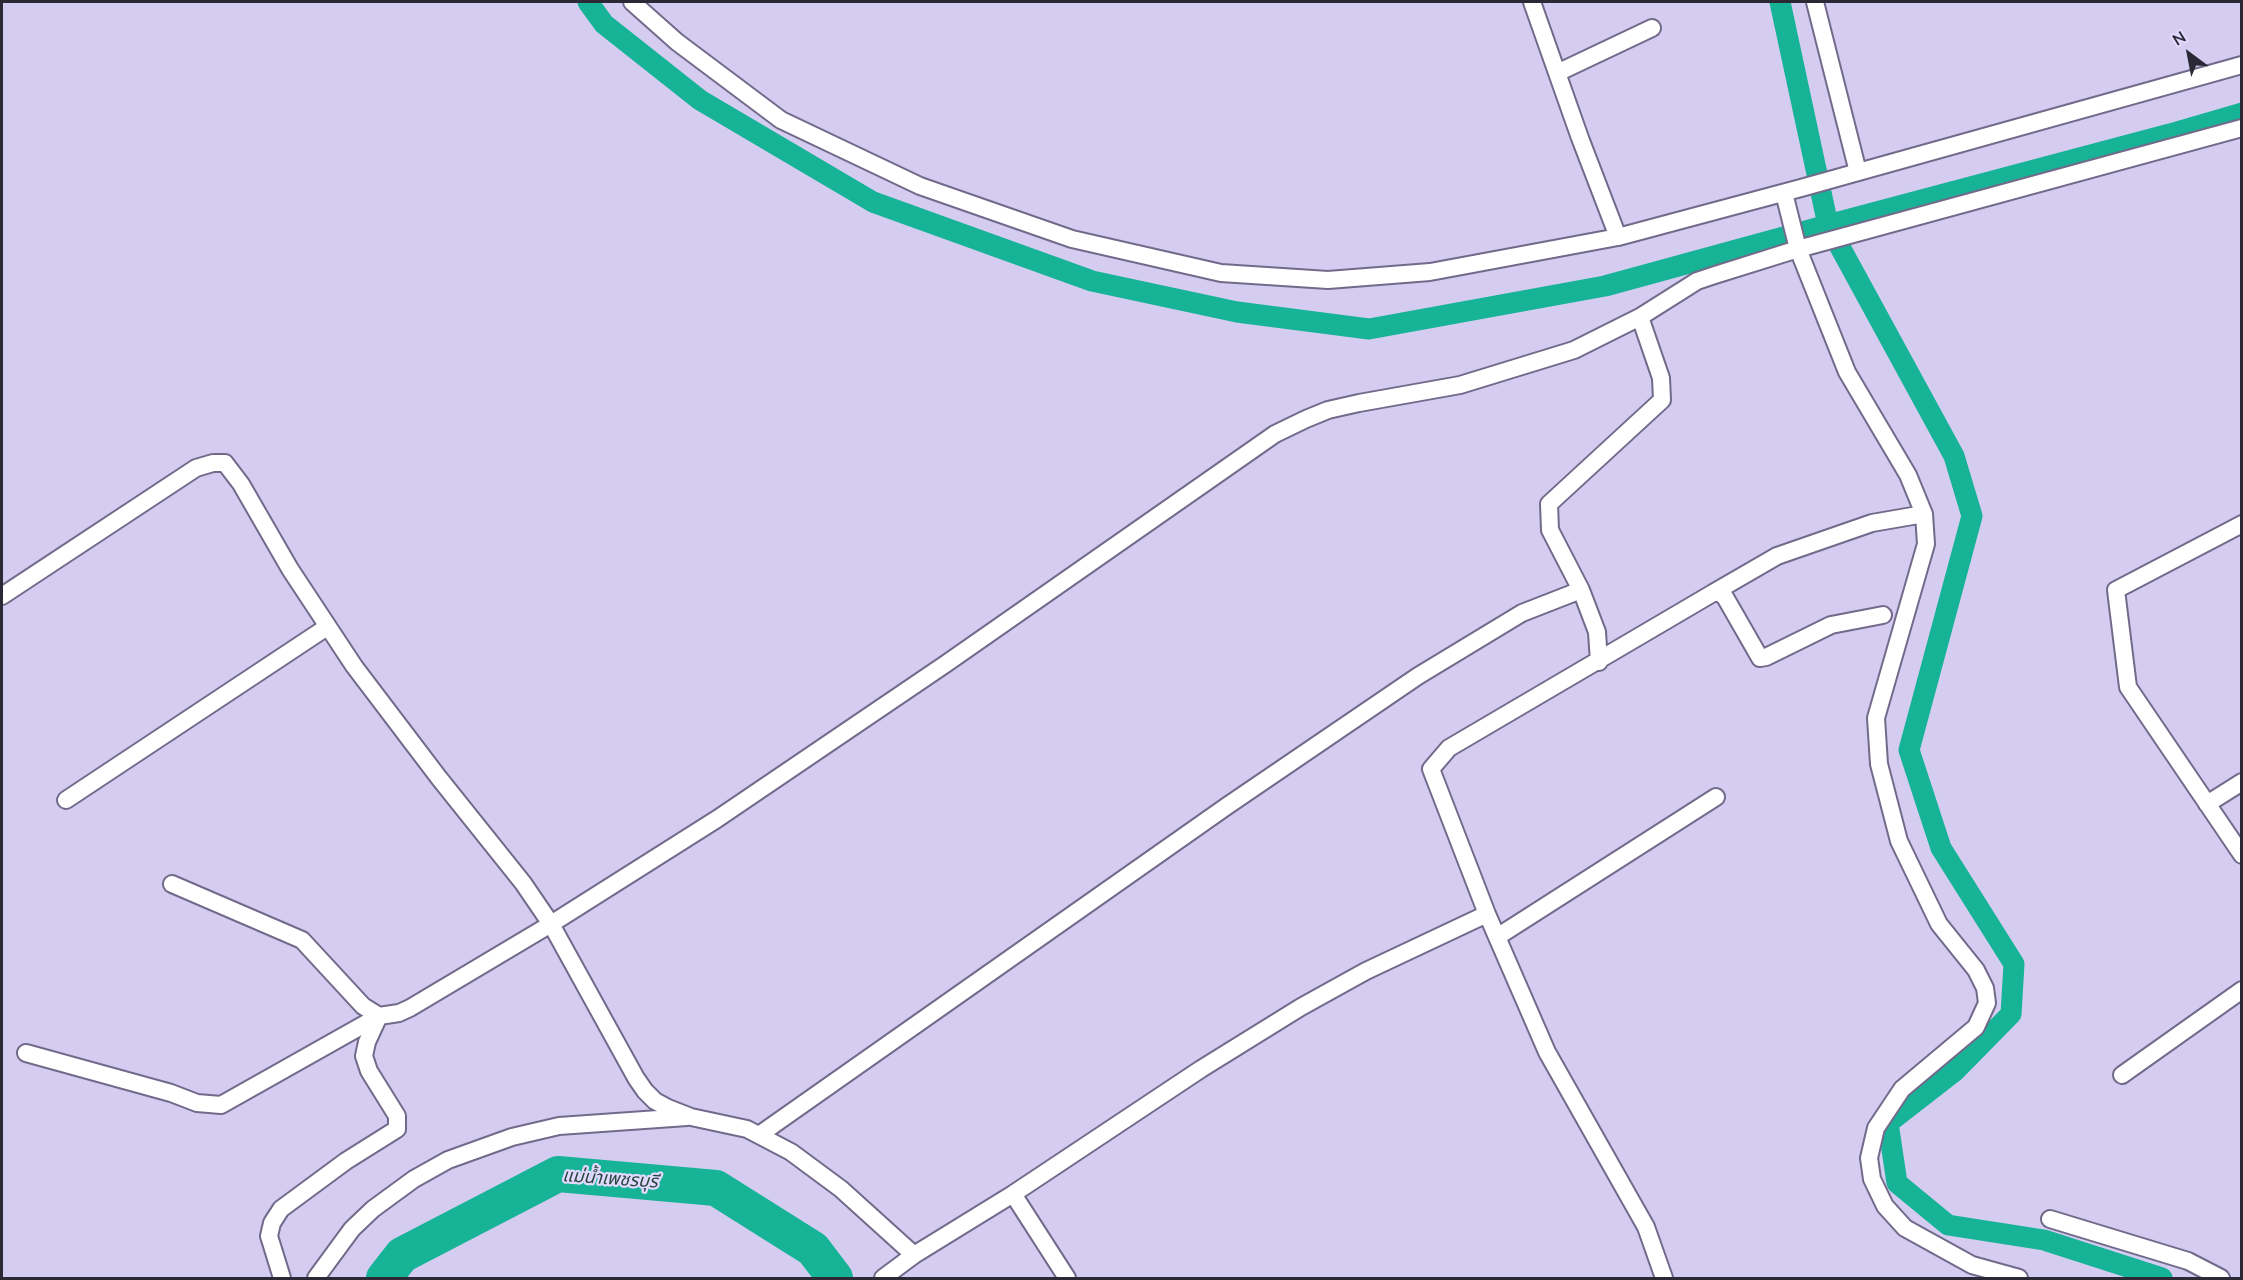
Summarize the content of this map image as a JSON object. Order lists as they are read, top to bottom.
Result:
{
  "water": ["แม่น้ำเพชรบุรี"],
  "north": "top left"
}
